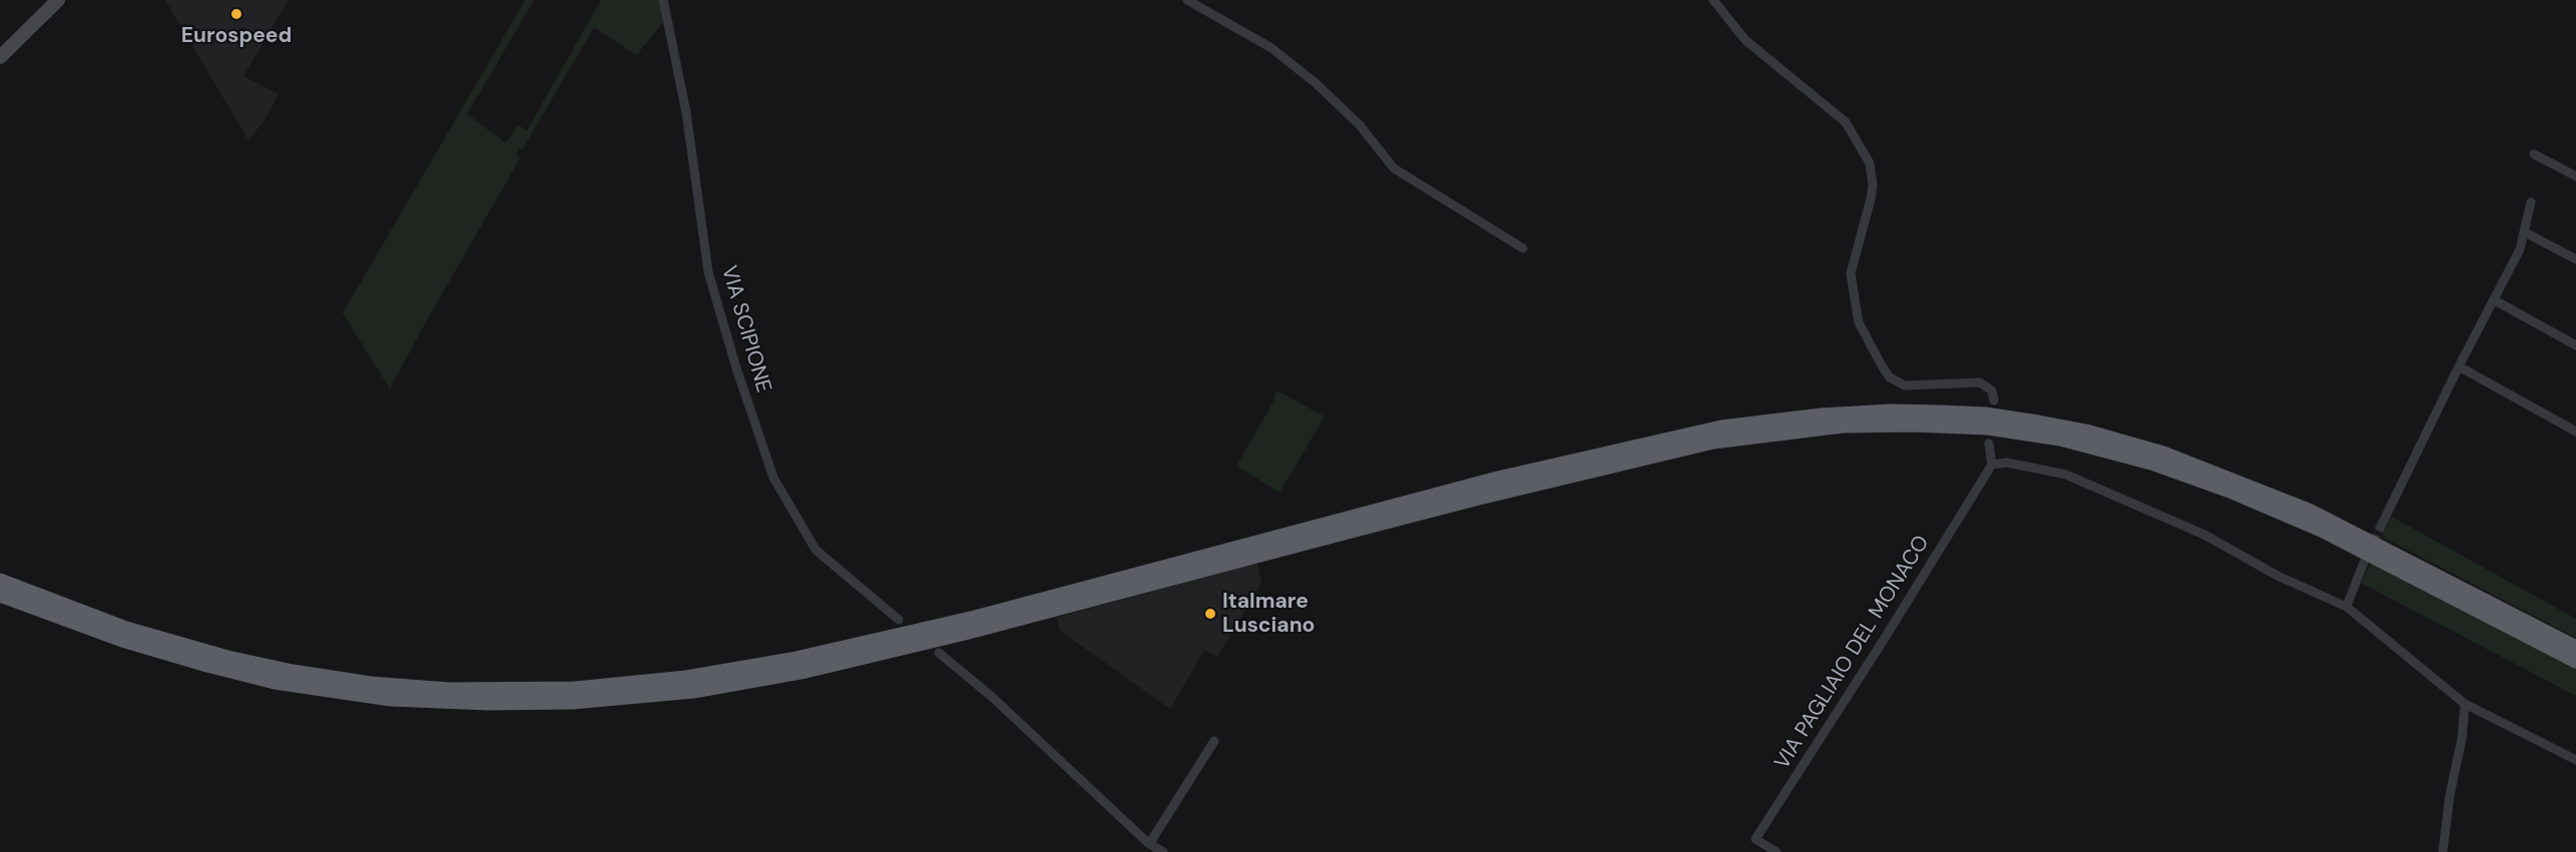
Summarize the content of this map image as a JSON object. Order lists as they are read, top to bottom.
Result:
{
  "streets": {
    "street": ["VIA SCIPIONE", "VIA PAGLIAIO DEL MONACO"]
  },
  "places": ["Eurospeed", "Italmare Lusciano"]
}
